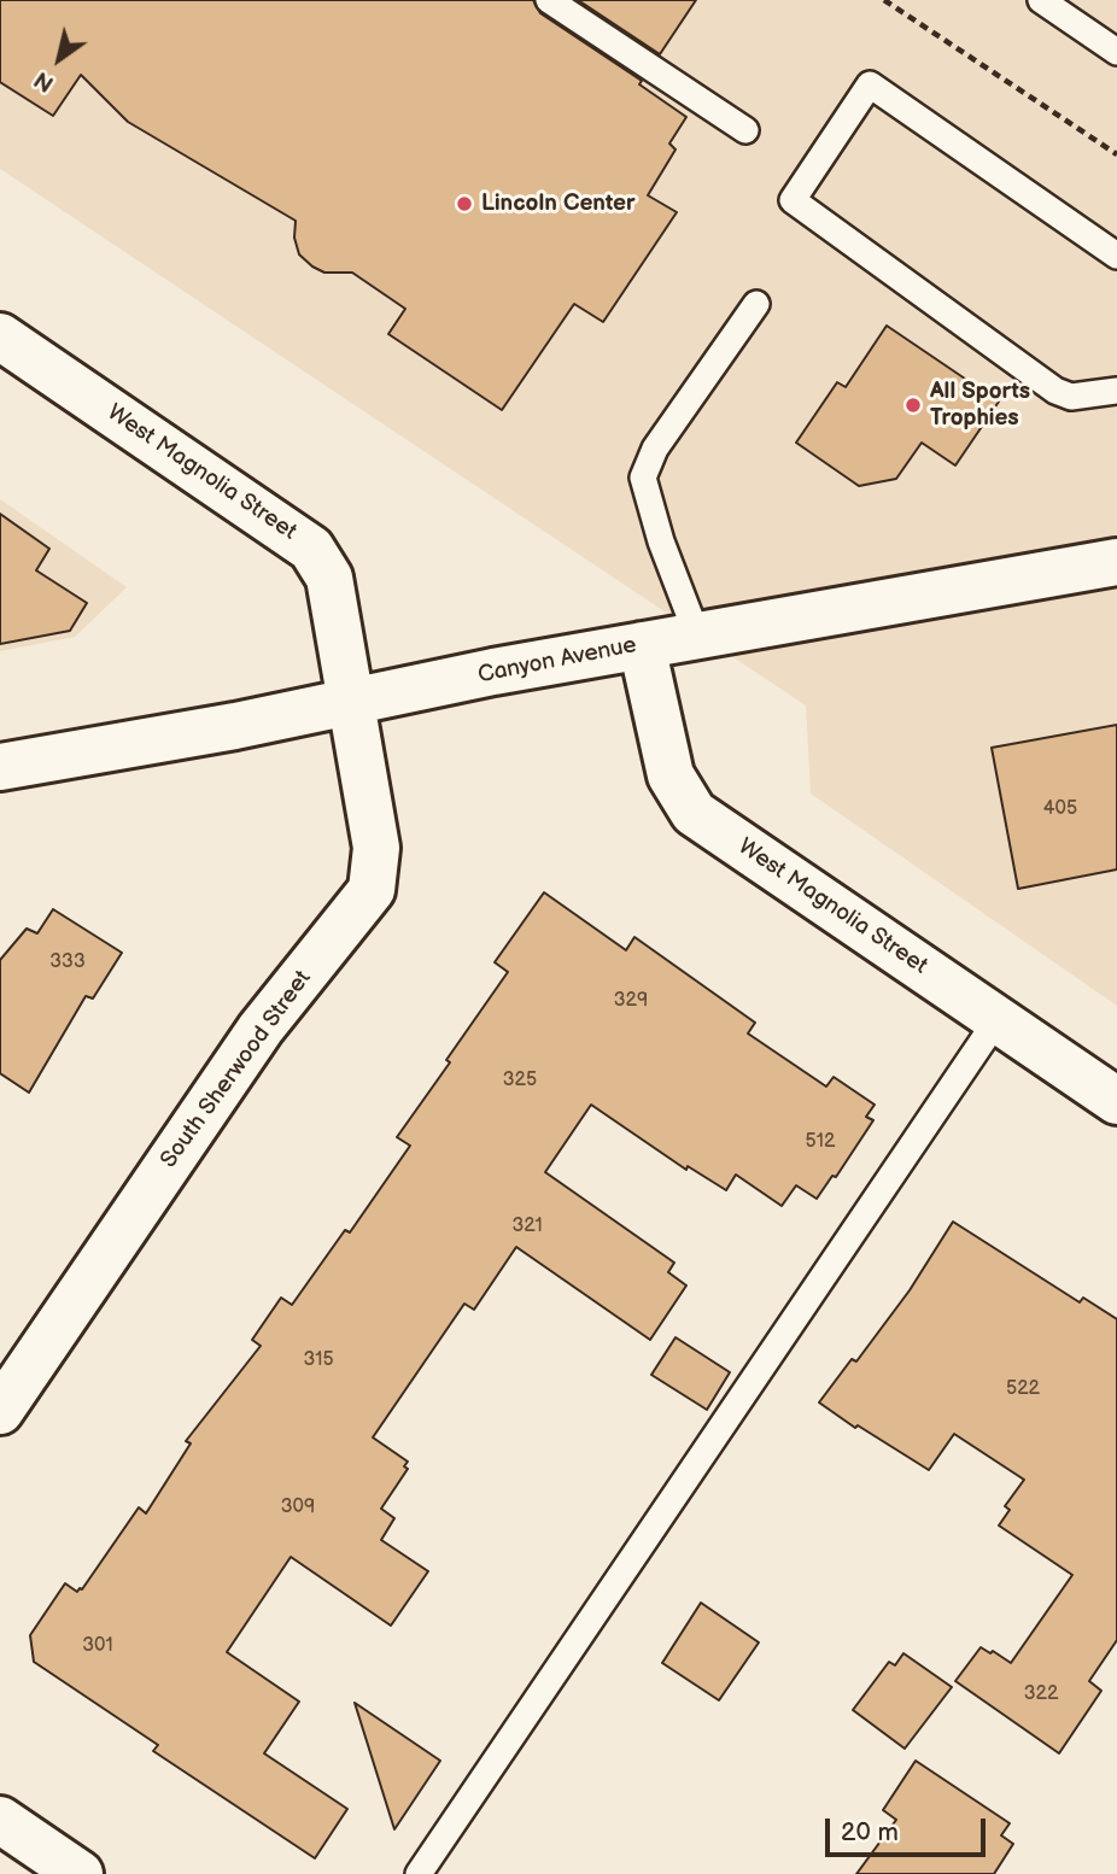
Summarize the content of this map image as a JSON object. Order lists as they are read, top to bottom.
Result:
{
  "streets": {
    "street": ["West Magnolia Street", "Canyon Avenue", "South Sherwood Street"]
  },
  "crossings": [
    ["West Magnolia Street", "Canyon Avenue"],
    ["West Magnolia Street", "South Sherwood Street"],
    ["Canyon Avenue", "South Sherwood Street"]
  ],
  "places": ["Lincoln Center", "All Sports Trophies"],
  "house_numbers": [
    "405",
    "333",
    "329",
    "325",
    "512",
    "321",
    "315",
    "522",
    "309",
    "301",
    "322"
  ],
  "scale_bar": "20 m",
  "north": "bottom left"
}
